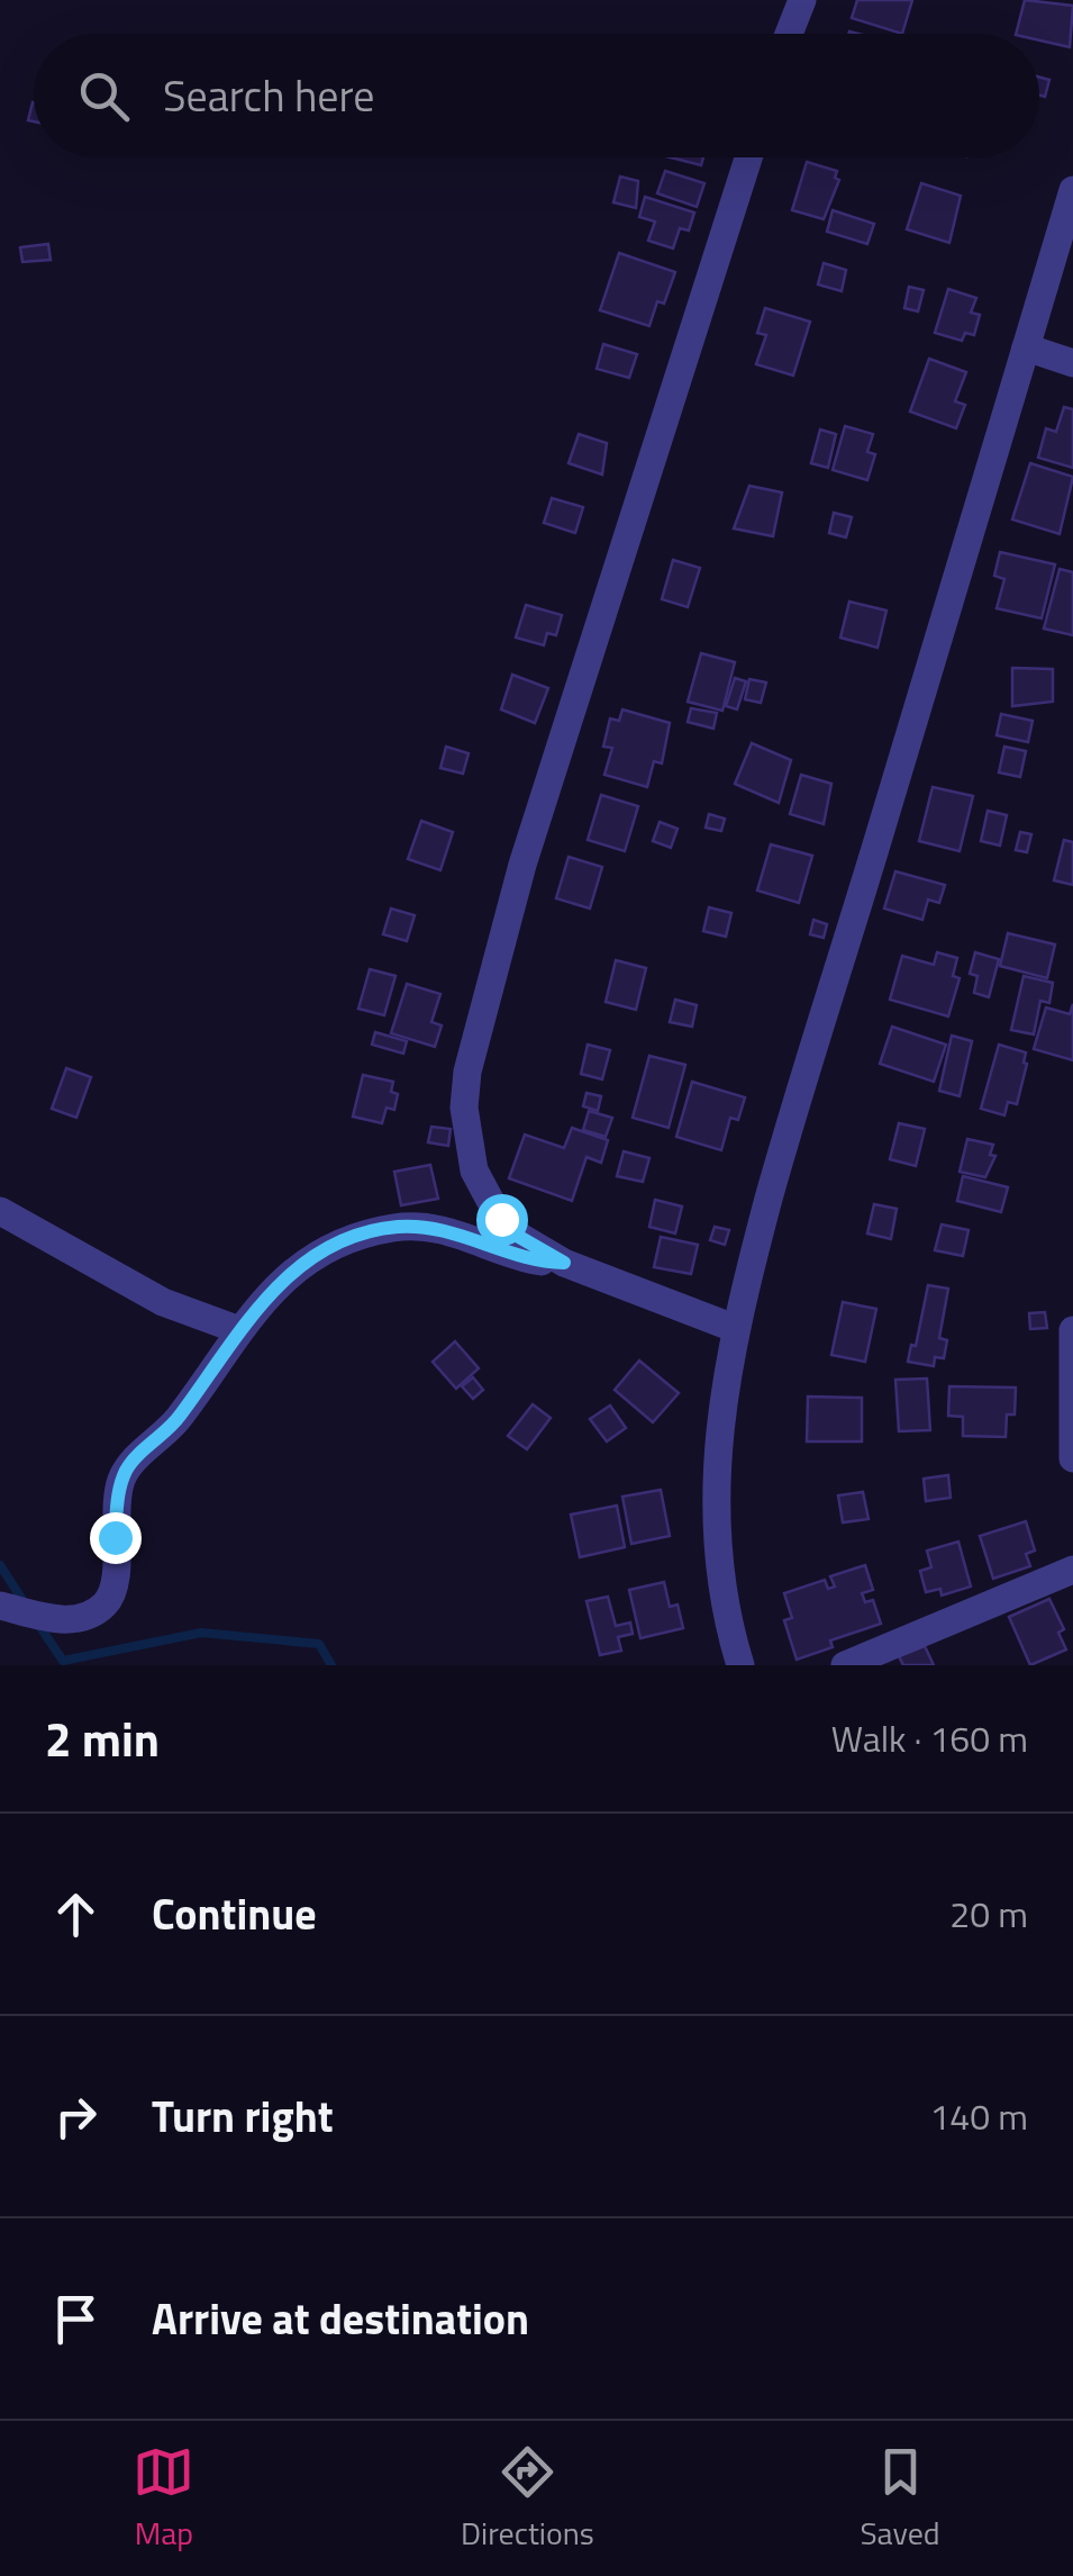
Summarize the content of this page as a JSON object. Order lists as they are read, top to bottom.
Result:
{
  "page": {
    "search": "Search here",
    "heading": ["2 min", "Walk · 160 m"],
    "list": [
      ["Continue", "20 m"],
      ["Turn right", "140 m"],
      "Arrive at destination"
    ],
    "nav": ["Map", "Directions", "Saved"]
  }
}
